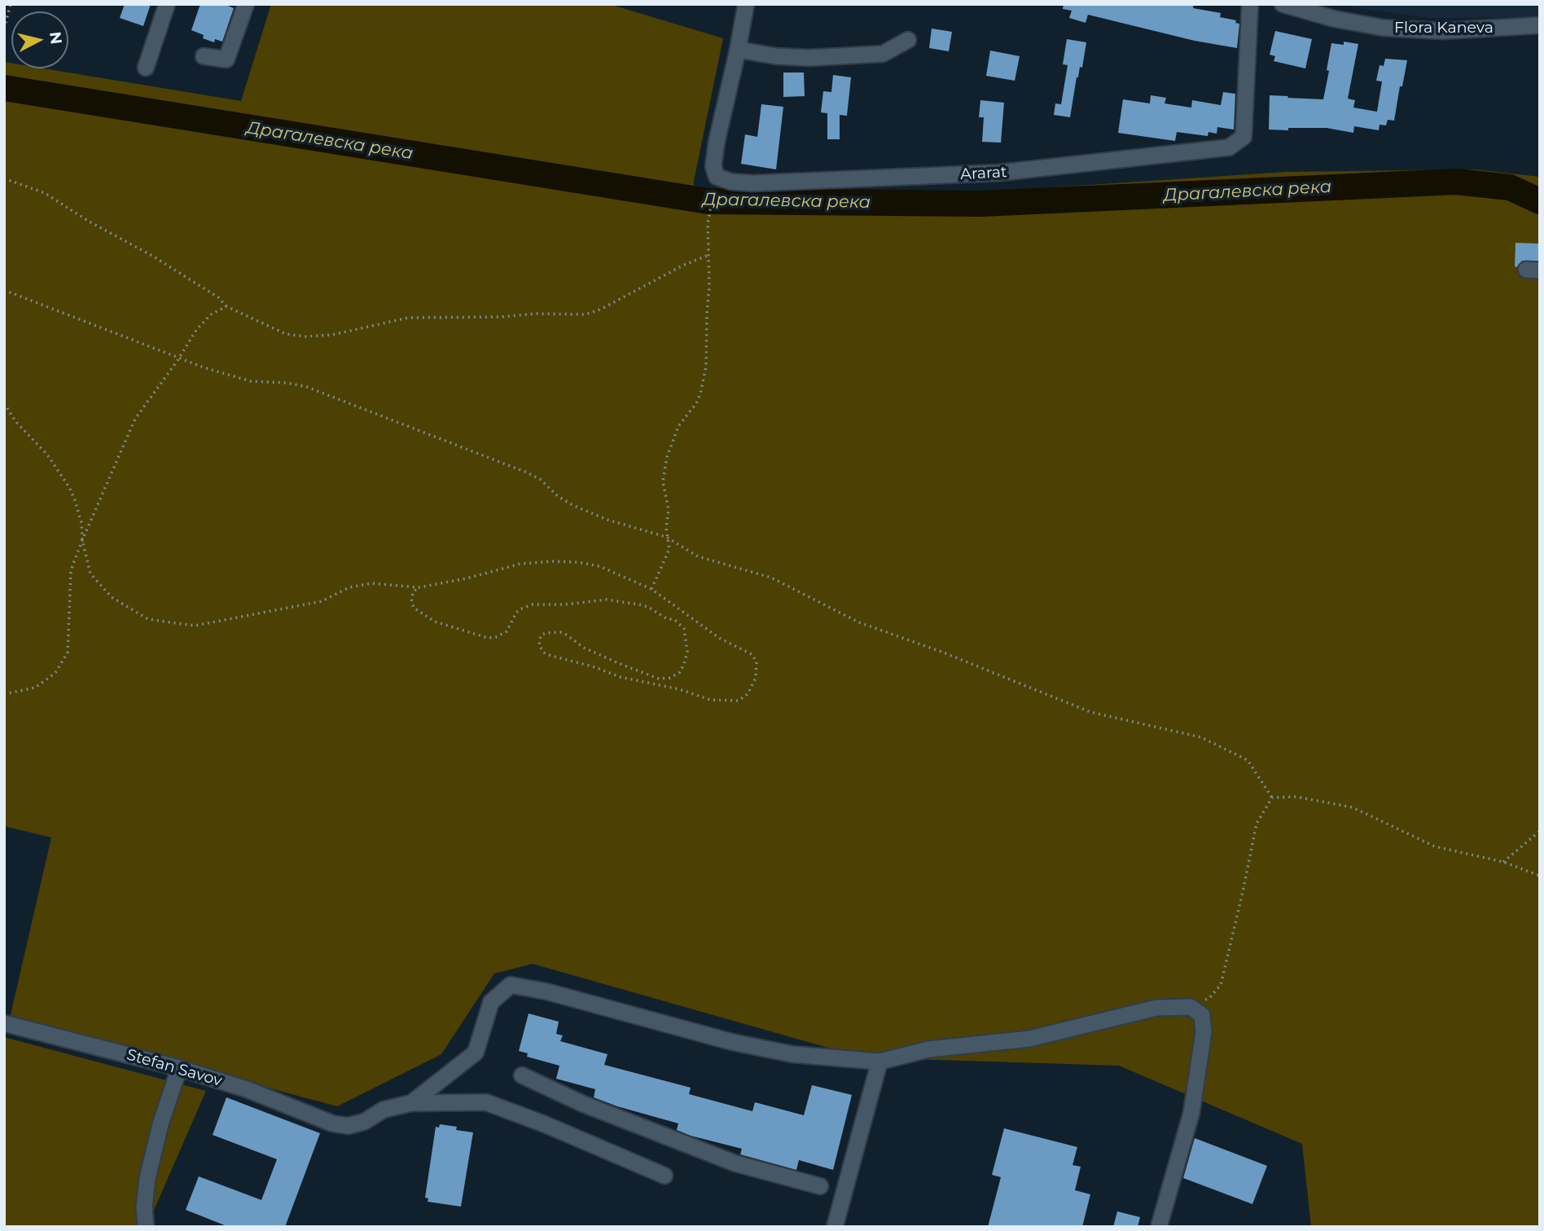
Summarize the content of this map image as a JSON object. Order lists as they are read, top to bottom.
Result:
{
  "streets": {
    "street": ["Flora Kaneva", "Ararat", "Stefan Savov"]
  },
  "water": ["Драгалевска река"],
  "north": "right"
}
